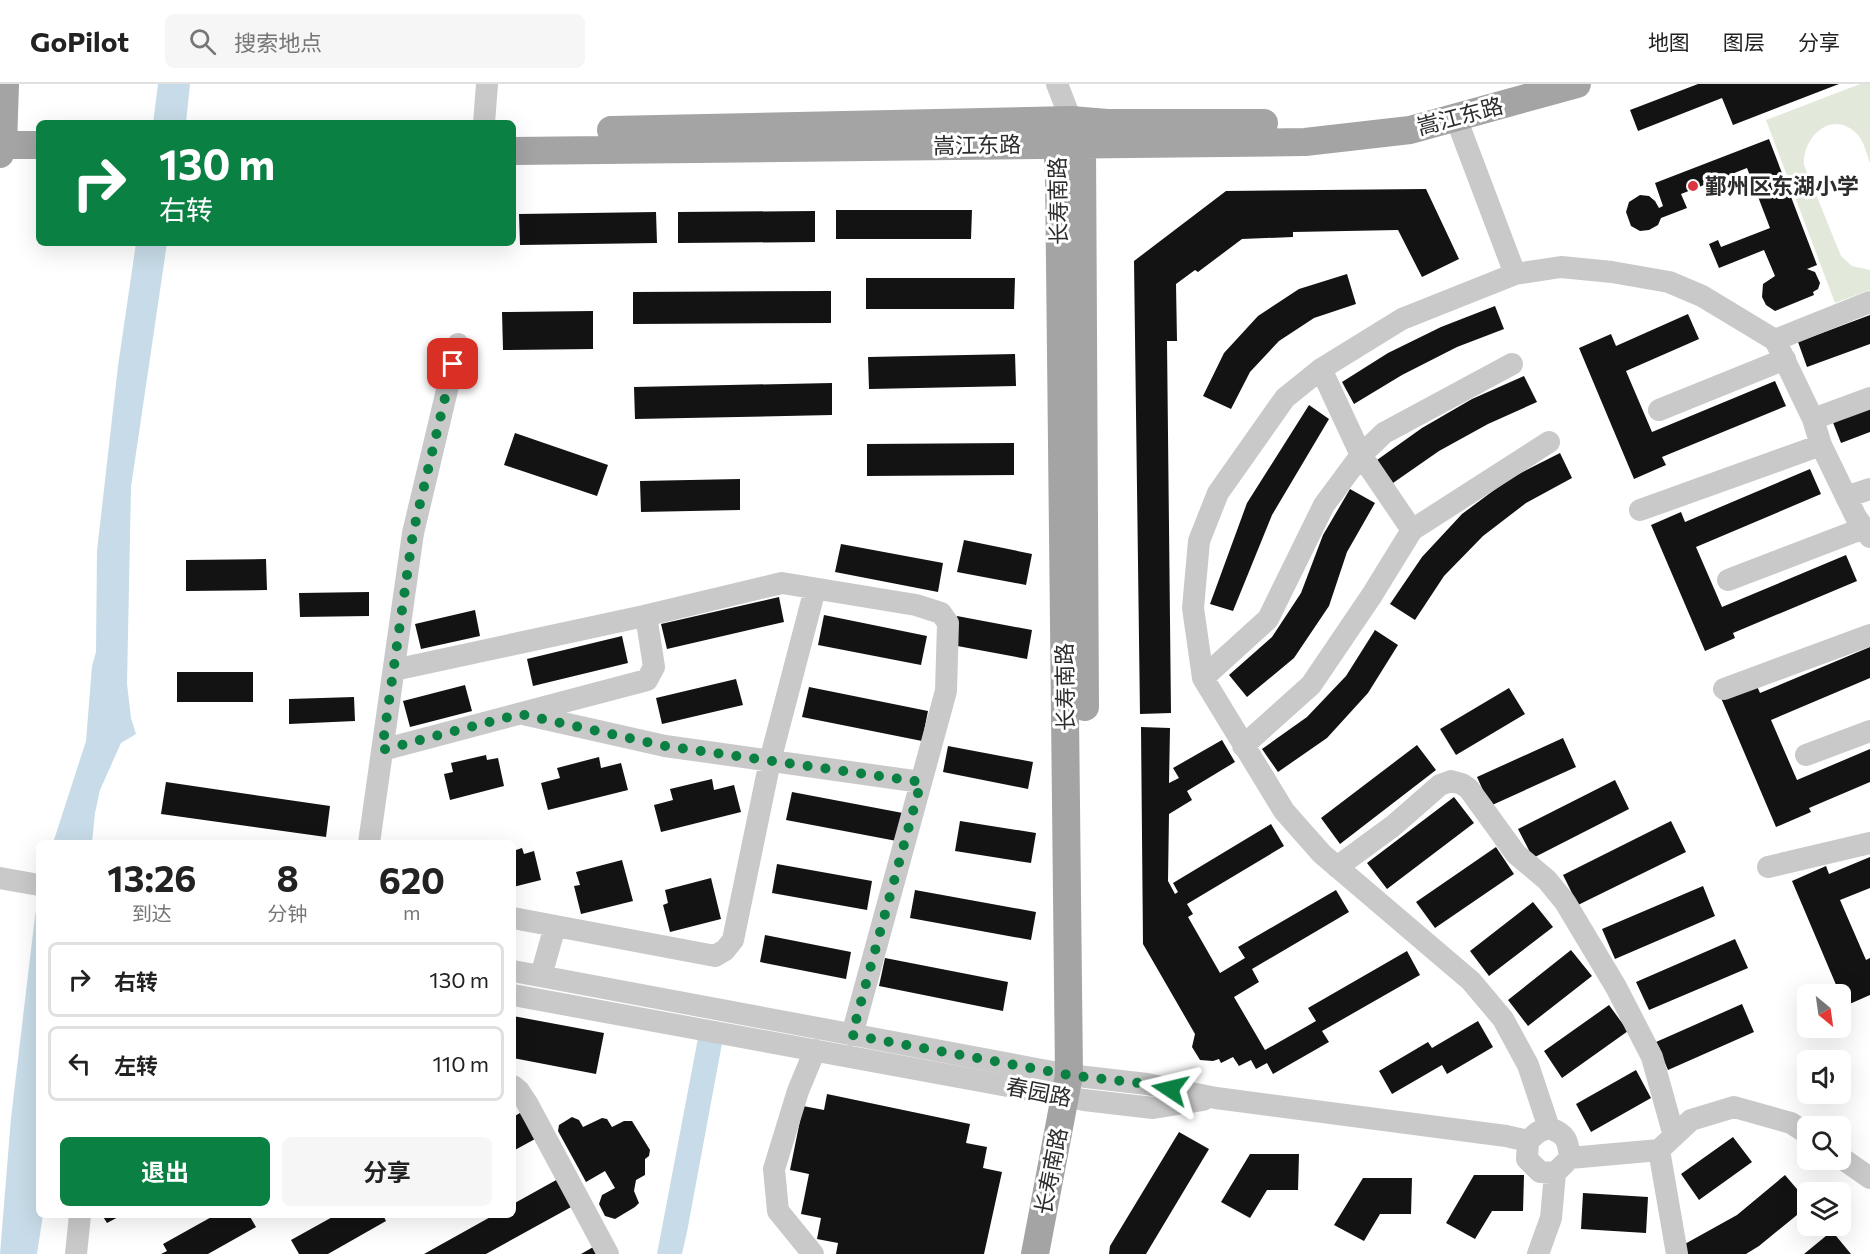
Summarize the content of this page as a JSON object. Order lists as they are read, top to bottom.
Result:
{
  "streets": {
    "main road": ["嵩江东路", "长寿南路"],
    "street": ["春园路"]
  },
  "crossings": [
    ["嵩江东路", "长寿南路"],
    ["长寿南路", "春园路"]
  ],
  "places": ["鄞州区东湖小学"],
  "north": "bottom right",
  "page": {
    "header": "GoPilot",
    "search": "搜索地点",
    "nav": ["地图", "图层", "分享"],
    "turn": ["130 m", "右转"],
    "eta": [
      "13:26",
      "到达",
      "8",
      "分钟",
      "620",
      "m"
    ],
    "list": [
      {
        "name": "右转",
        "value": "130 m"
      },
      {
        "name": "左转",
        "value": "110 m"
      }
    ],
    "buttons": ["退出", "分享"]
  }
}
